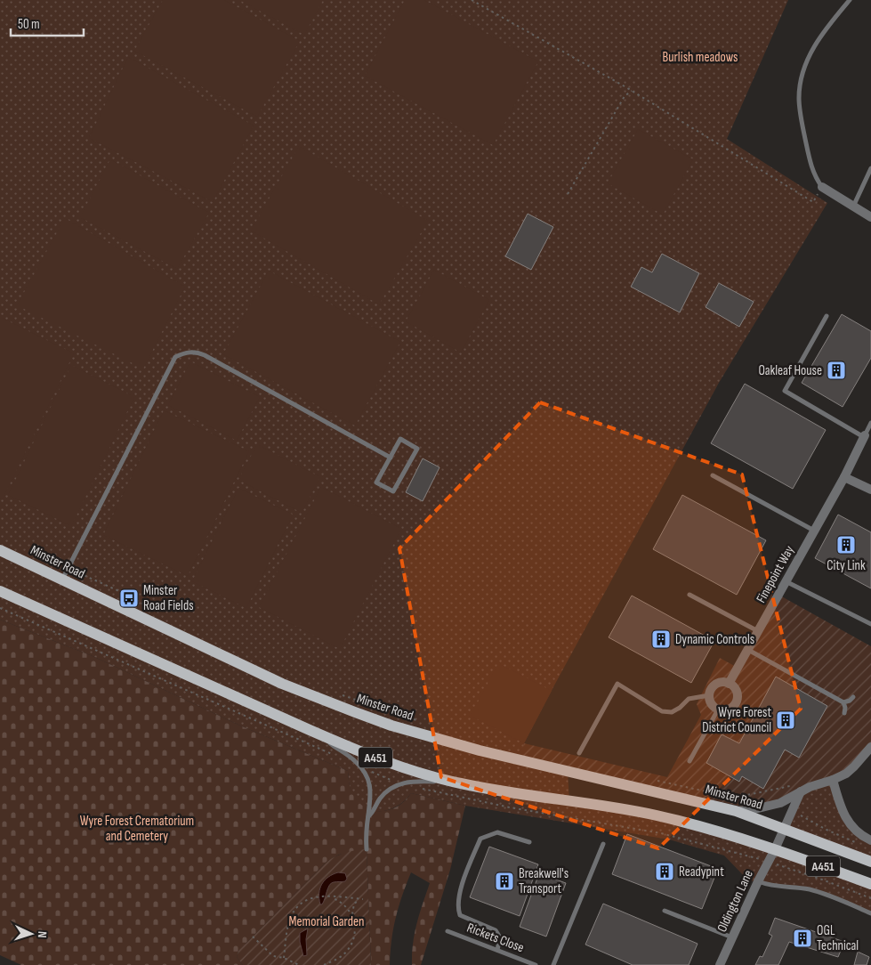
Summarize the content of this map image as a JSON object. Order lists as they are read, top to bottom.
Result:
{
  "streets": {
    "main road": ["Minster Road", "A451"],
    "street": ["Finepoint Way", "Oldington Lane"],
    "lane": ["Rickets Close"]
  },
  "crossings": [
    ["Minster Road", "A451"],
    ["Minster Road", "Oldington Lane"],
    ["A451", "Oldington Lane"]
  ],
  "parks": ["Burlish meadows", "Wyre Forest Crematorium and Cemetery", "Memorial Garden"],
  "places": {
    "building": [
      "Oakleaf House",
      "City Link",
      "Dynamic Controls",
      "Wyre Forest District Council",
      "Readypint",
      "Breakwell's Transport",
      "OGL Technical"
    ],
    "bus stop": ["Minster Road Fields"]
  },
  "scale_bar": "50 m",
  "north": "right"
}
